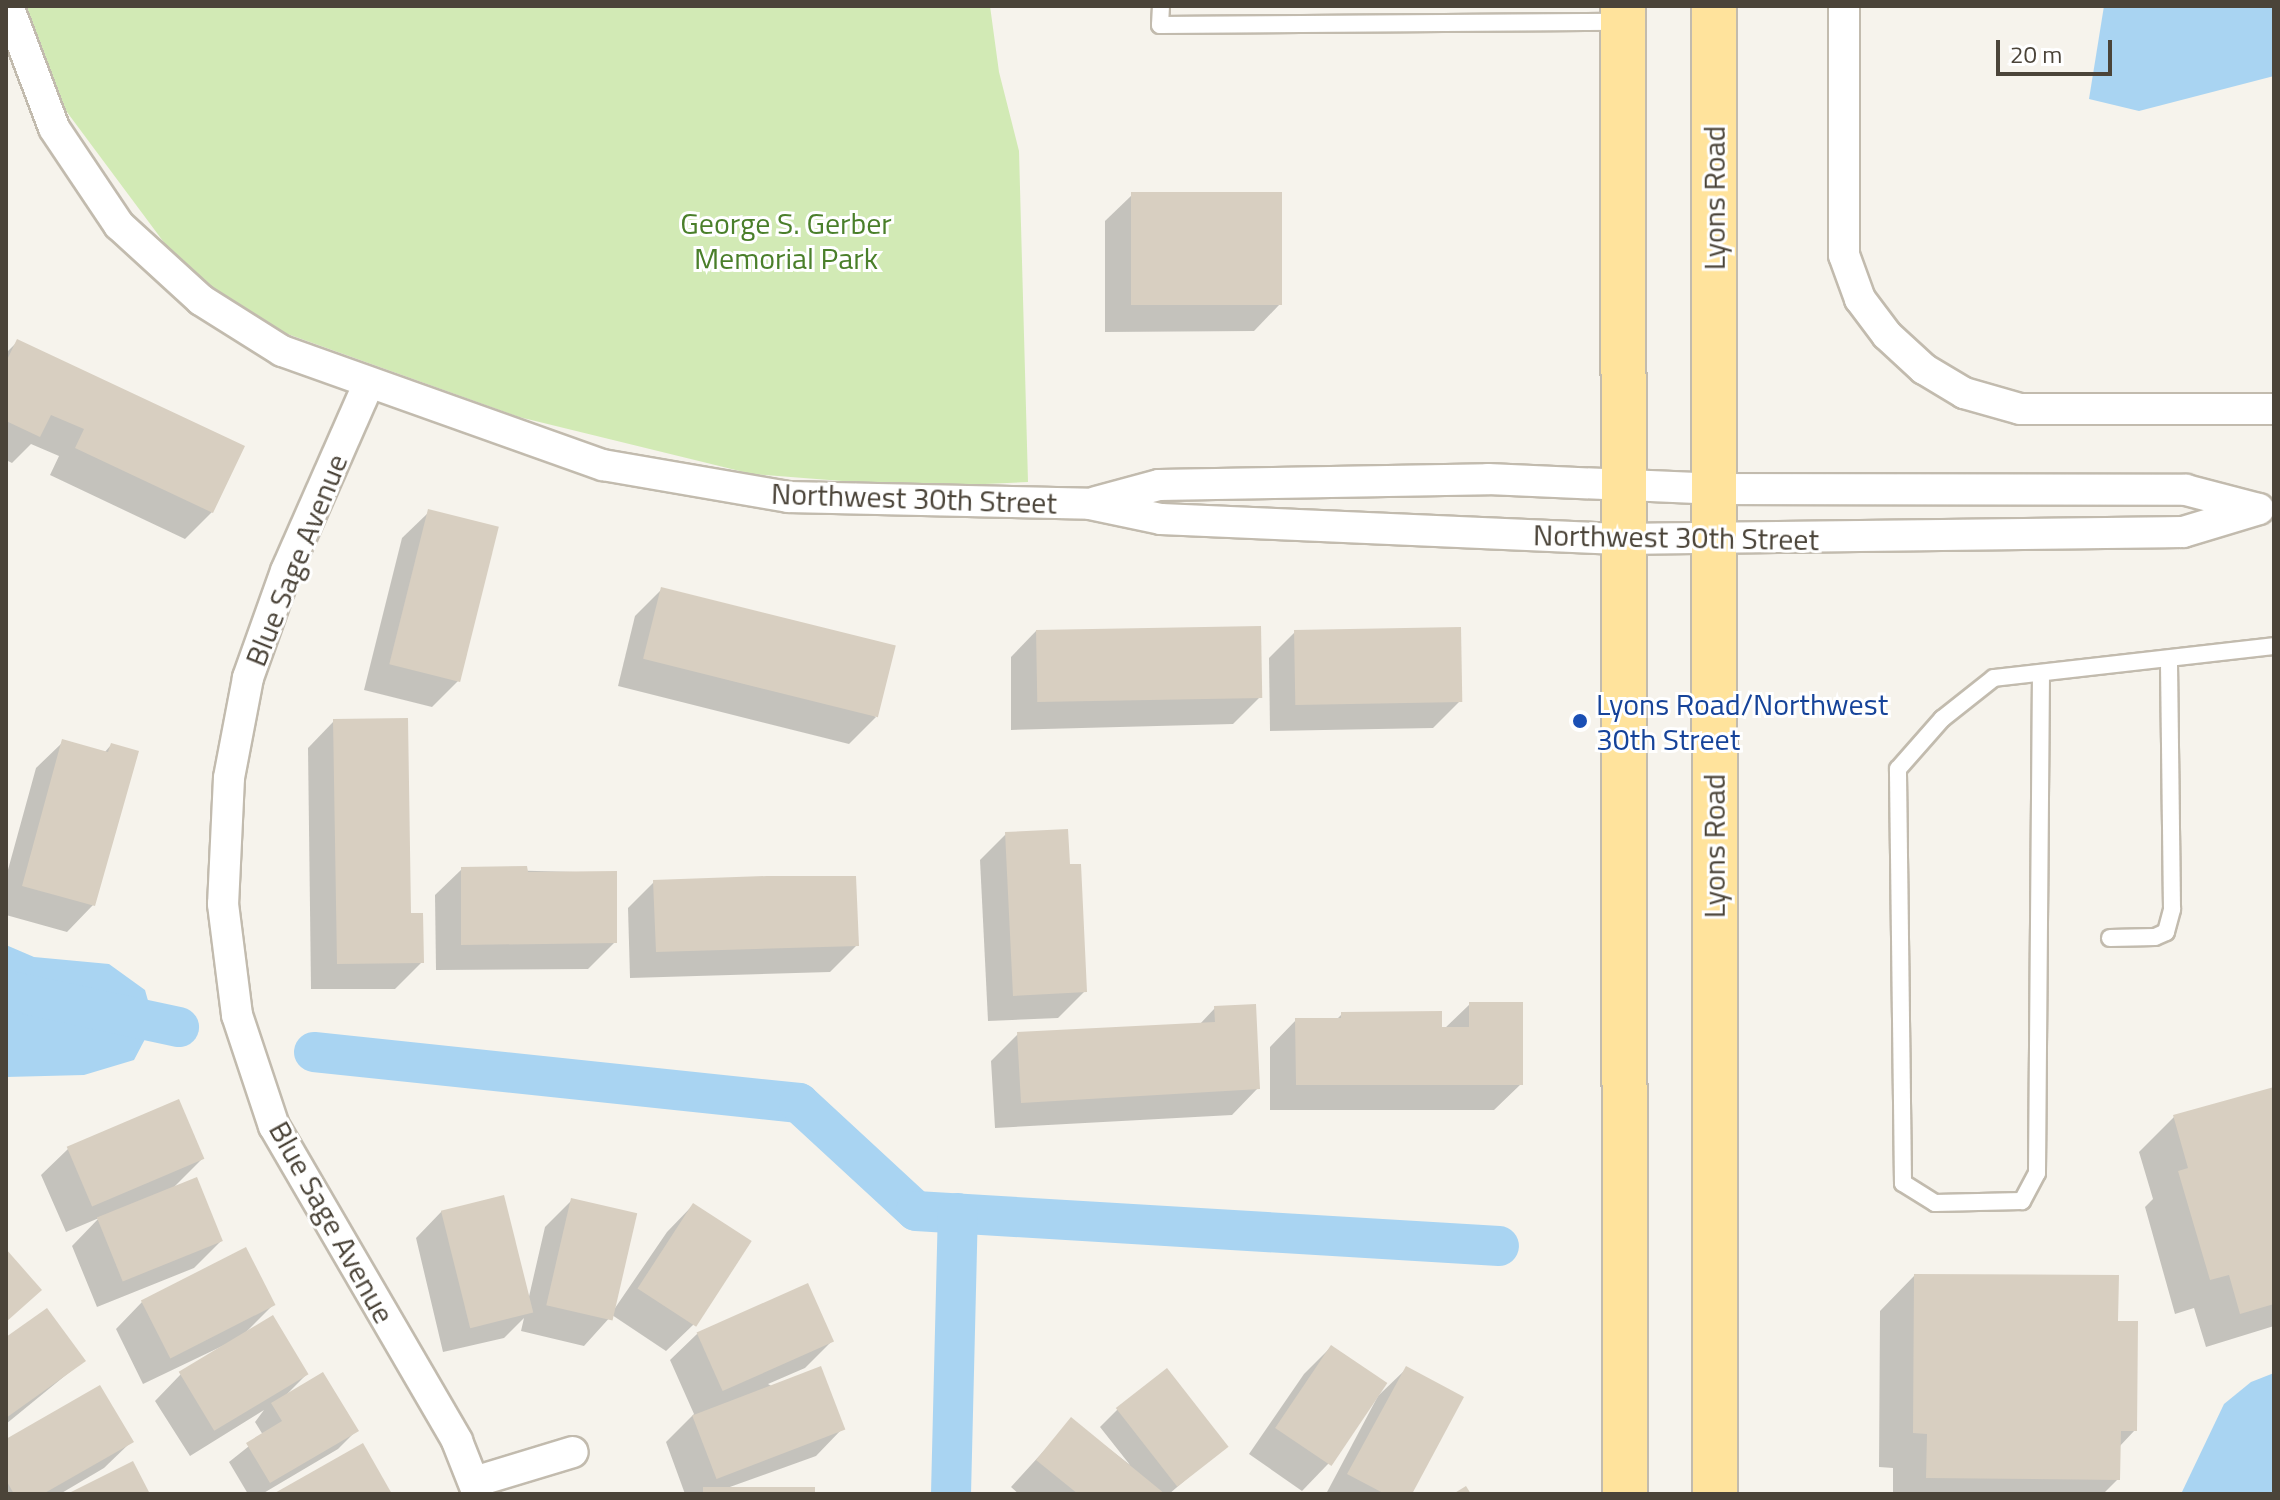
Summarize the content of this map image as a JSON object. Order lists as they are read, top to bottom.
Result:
{
  "streets": {
    "main road": ["Lyons Road"],
    "street": ["Northwest 30th Street", "Blue Sage Avenue"]
  },
  "crossings": [
    ["Lyons Road", "Northwest 30th Street"],
    ["Northwest 30th Street", "Blue Sage Avenue"]
  ],
  "parks": ["George S. Gerber Memorial Park"],
  "places": ["Lyons Road/Northwest 30th Street"],
  "scale_bar": "20 m"
}
